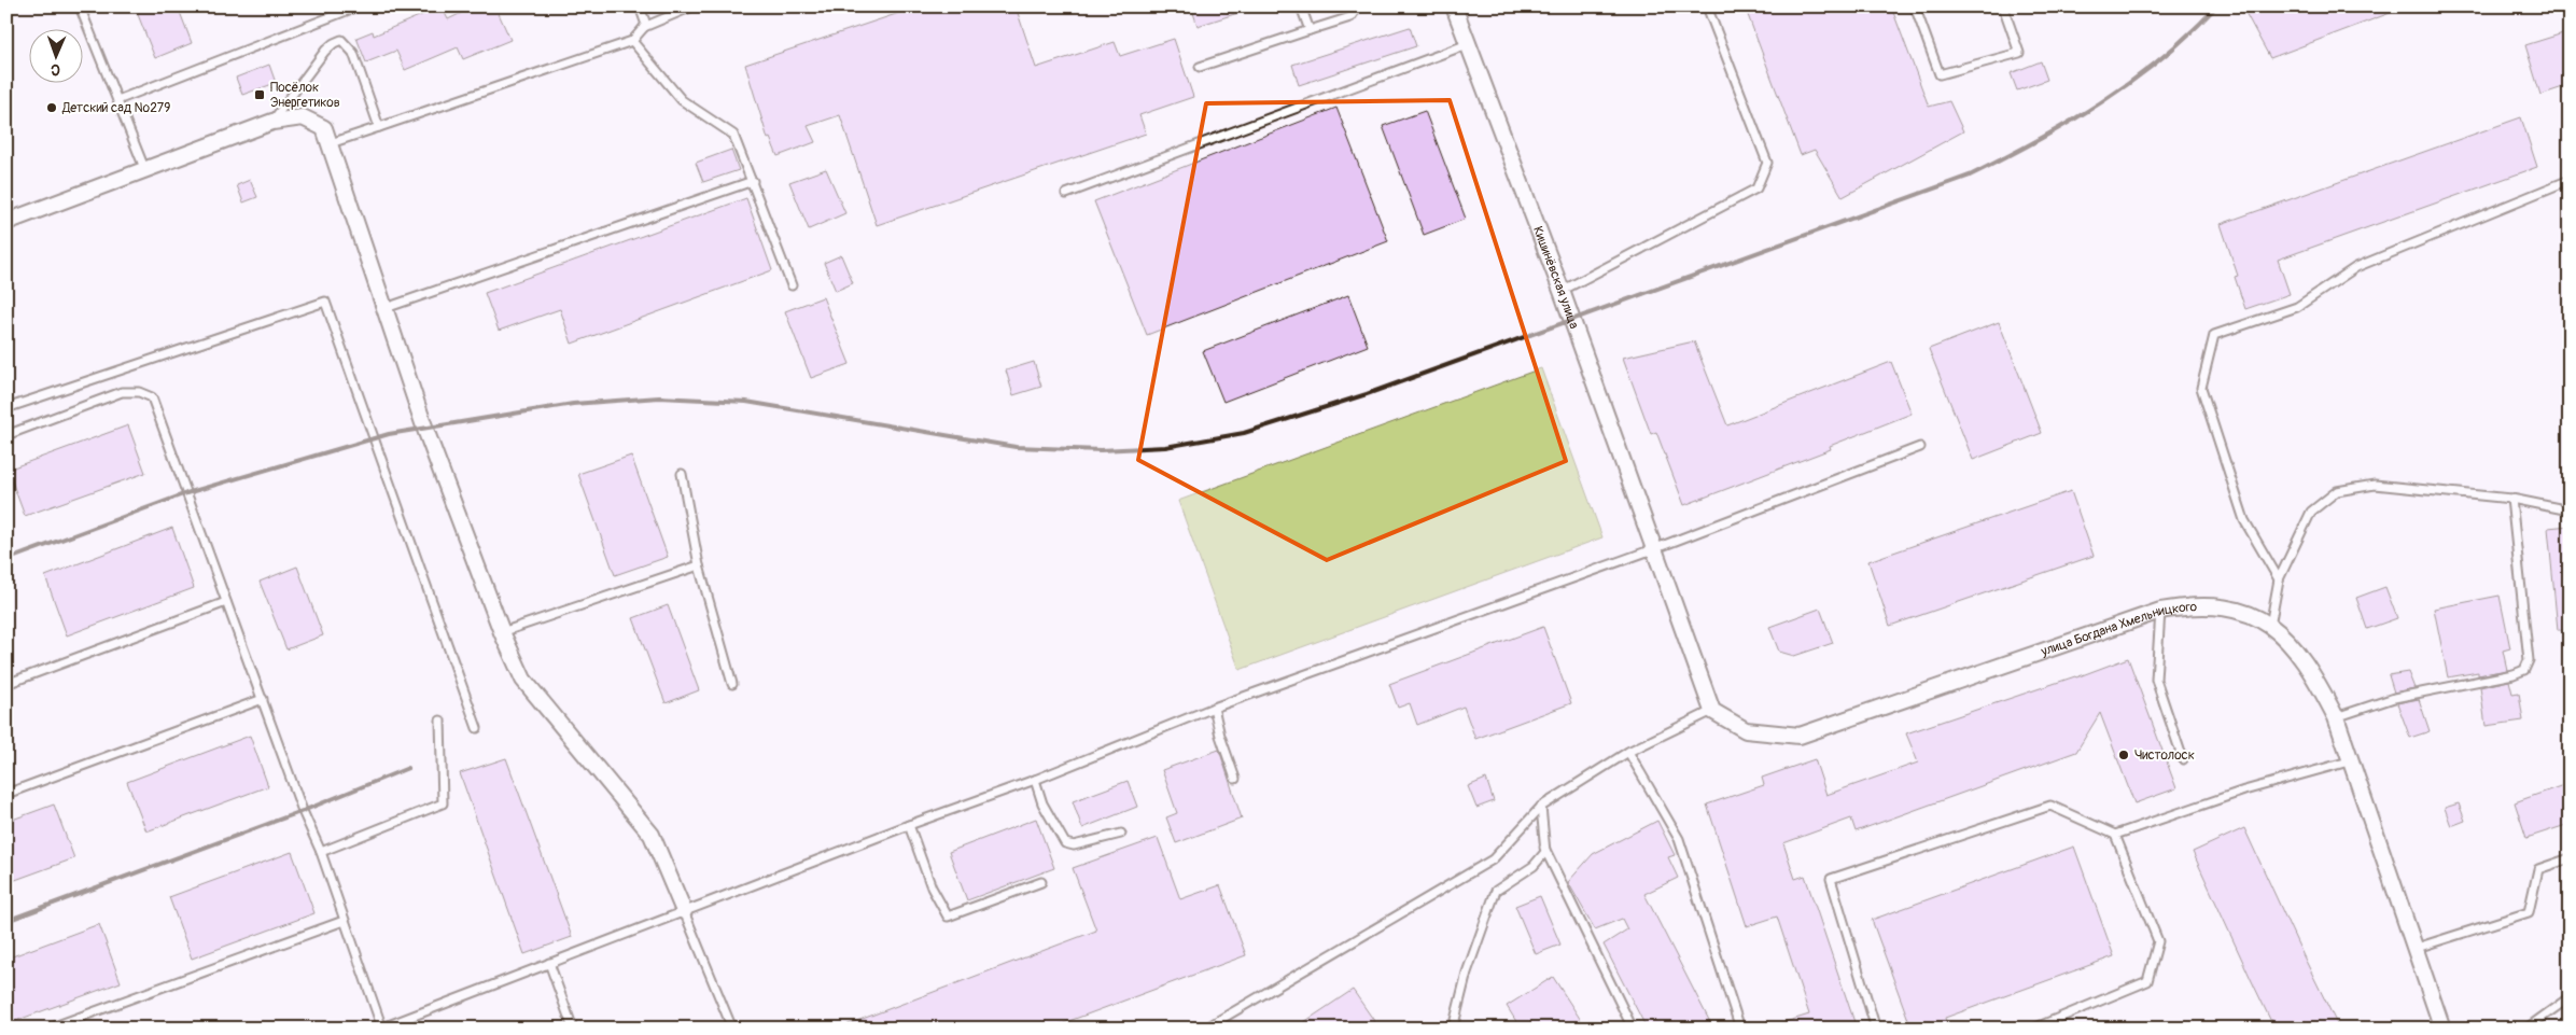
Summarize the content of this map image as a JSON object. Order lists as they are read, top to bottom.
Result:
{
  "streets": {
    "street": ["Кишинёвская улица", "улица Богдана Хмельницкого"]
  },
  "places": {
    "transit": ["Посёлок Энергетиков"],
    "other": ["Детский сад №279", "Чистолоск"]
  },
  "north": "bottom"
}
